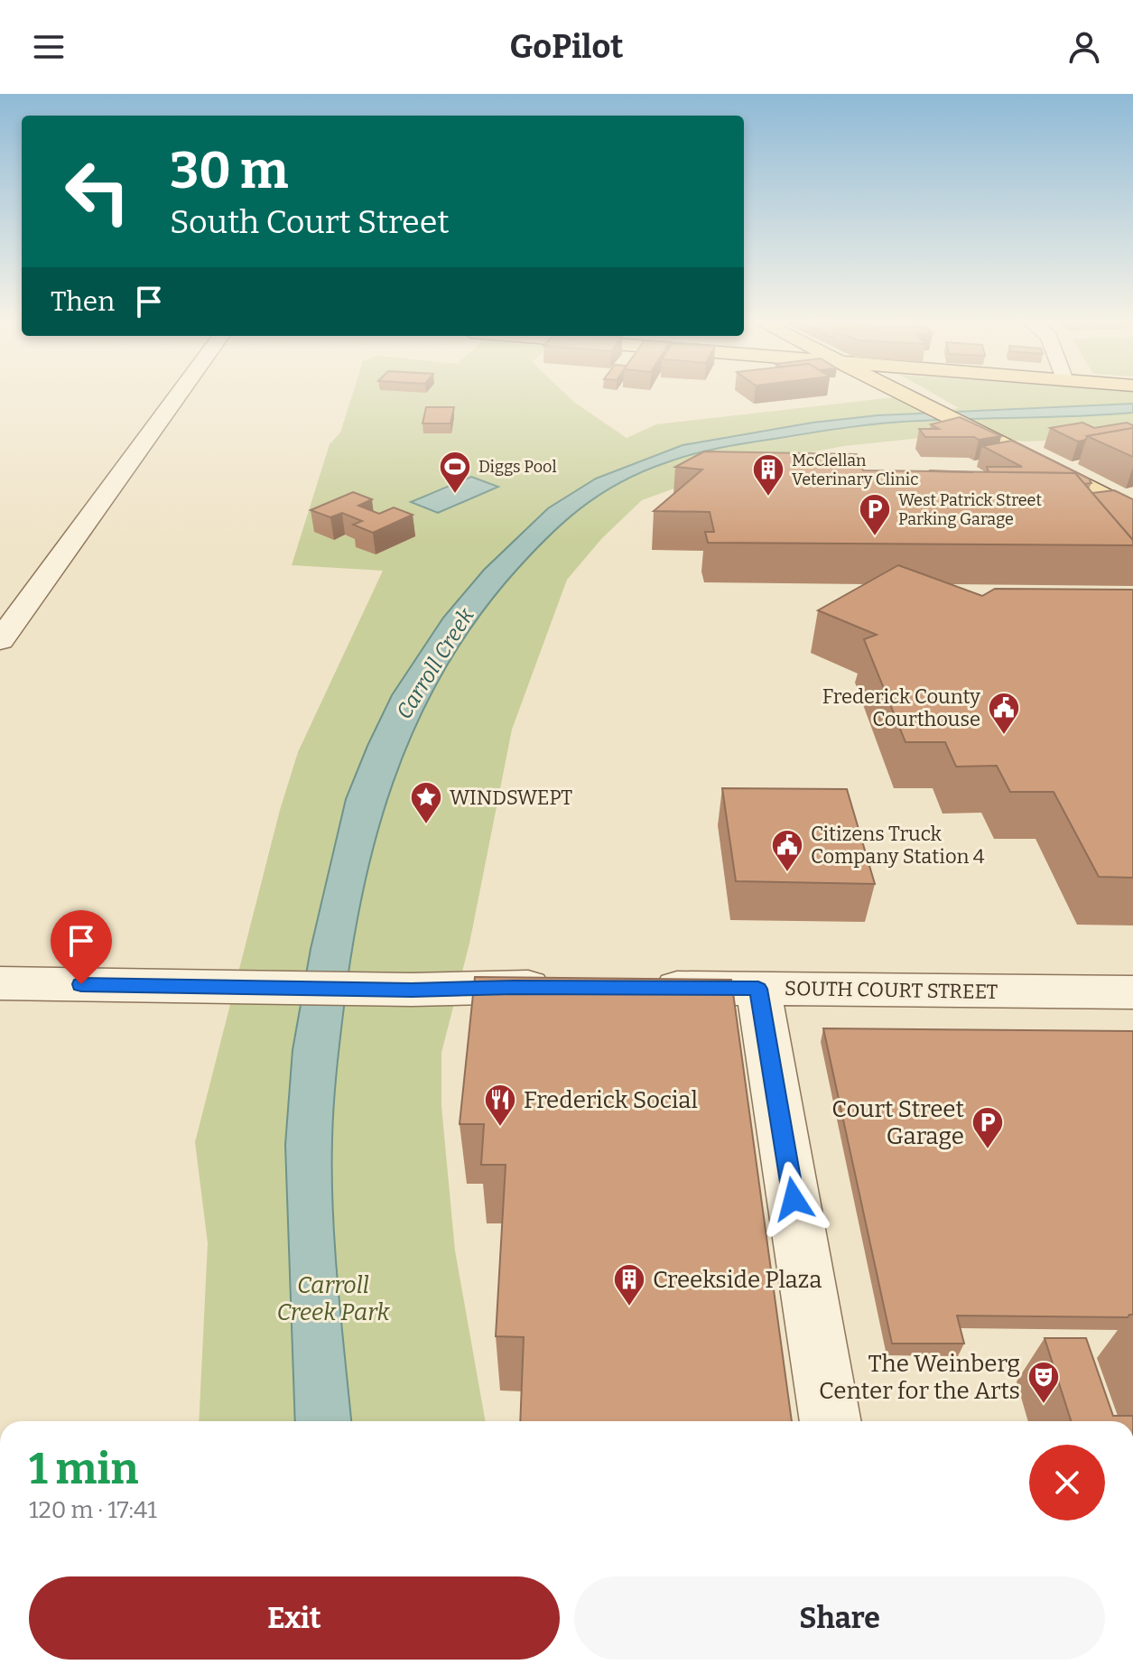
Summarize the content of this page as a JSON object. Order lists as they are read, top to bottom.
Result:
{
  "streets": {
    "street": ["SOUTH COURT STREET"]
  },
  "water": ["Carroll Creek"],
  "parks": ["Carroll Creek Park"],
  "places": {
    "sports": ["Diggs Pool"],
    "building": ["McClellan Veterinary Clinic", "Creekside Plaza"],
    "parking": ["West Patrick Street Parking Garage", "Court Street Garage"],
    "public building": ["Frederick County Courthouse", "Citizens Truck Company Station 4"],
    "place": ["WINDSWEPT"],
    "restaurant": ["Frederick Social"],
    "theatre": ["The Weinberg Center for the Arts"]
  },
  "page": {
    "header": "GoPilot",
    "turn": ["30 m", "South Court Street"],
    "then": "Then",
    "heading": ["1 min", "120 m · 17:41"],
    "buttons": ["Exit", "Share"]
  }
}
